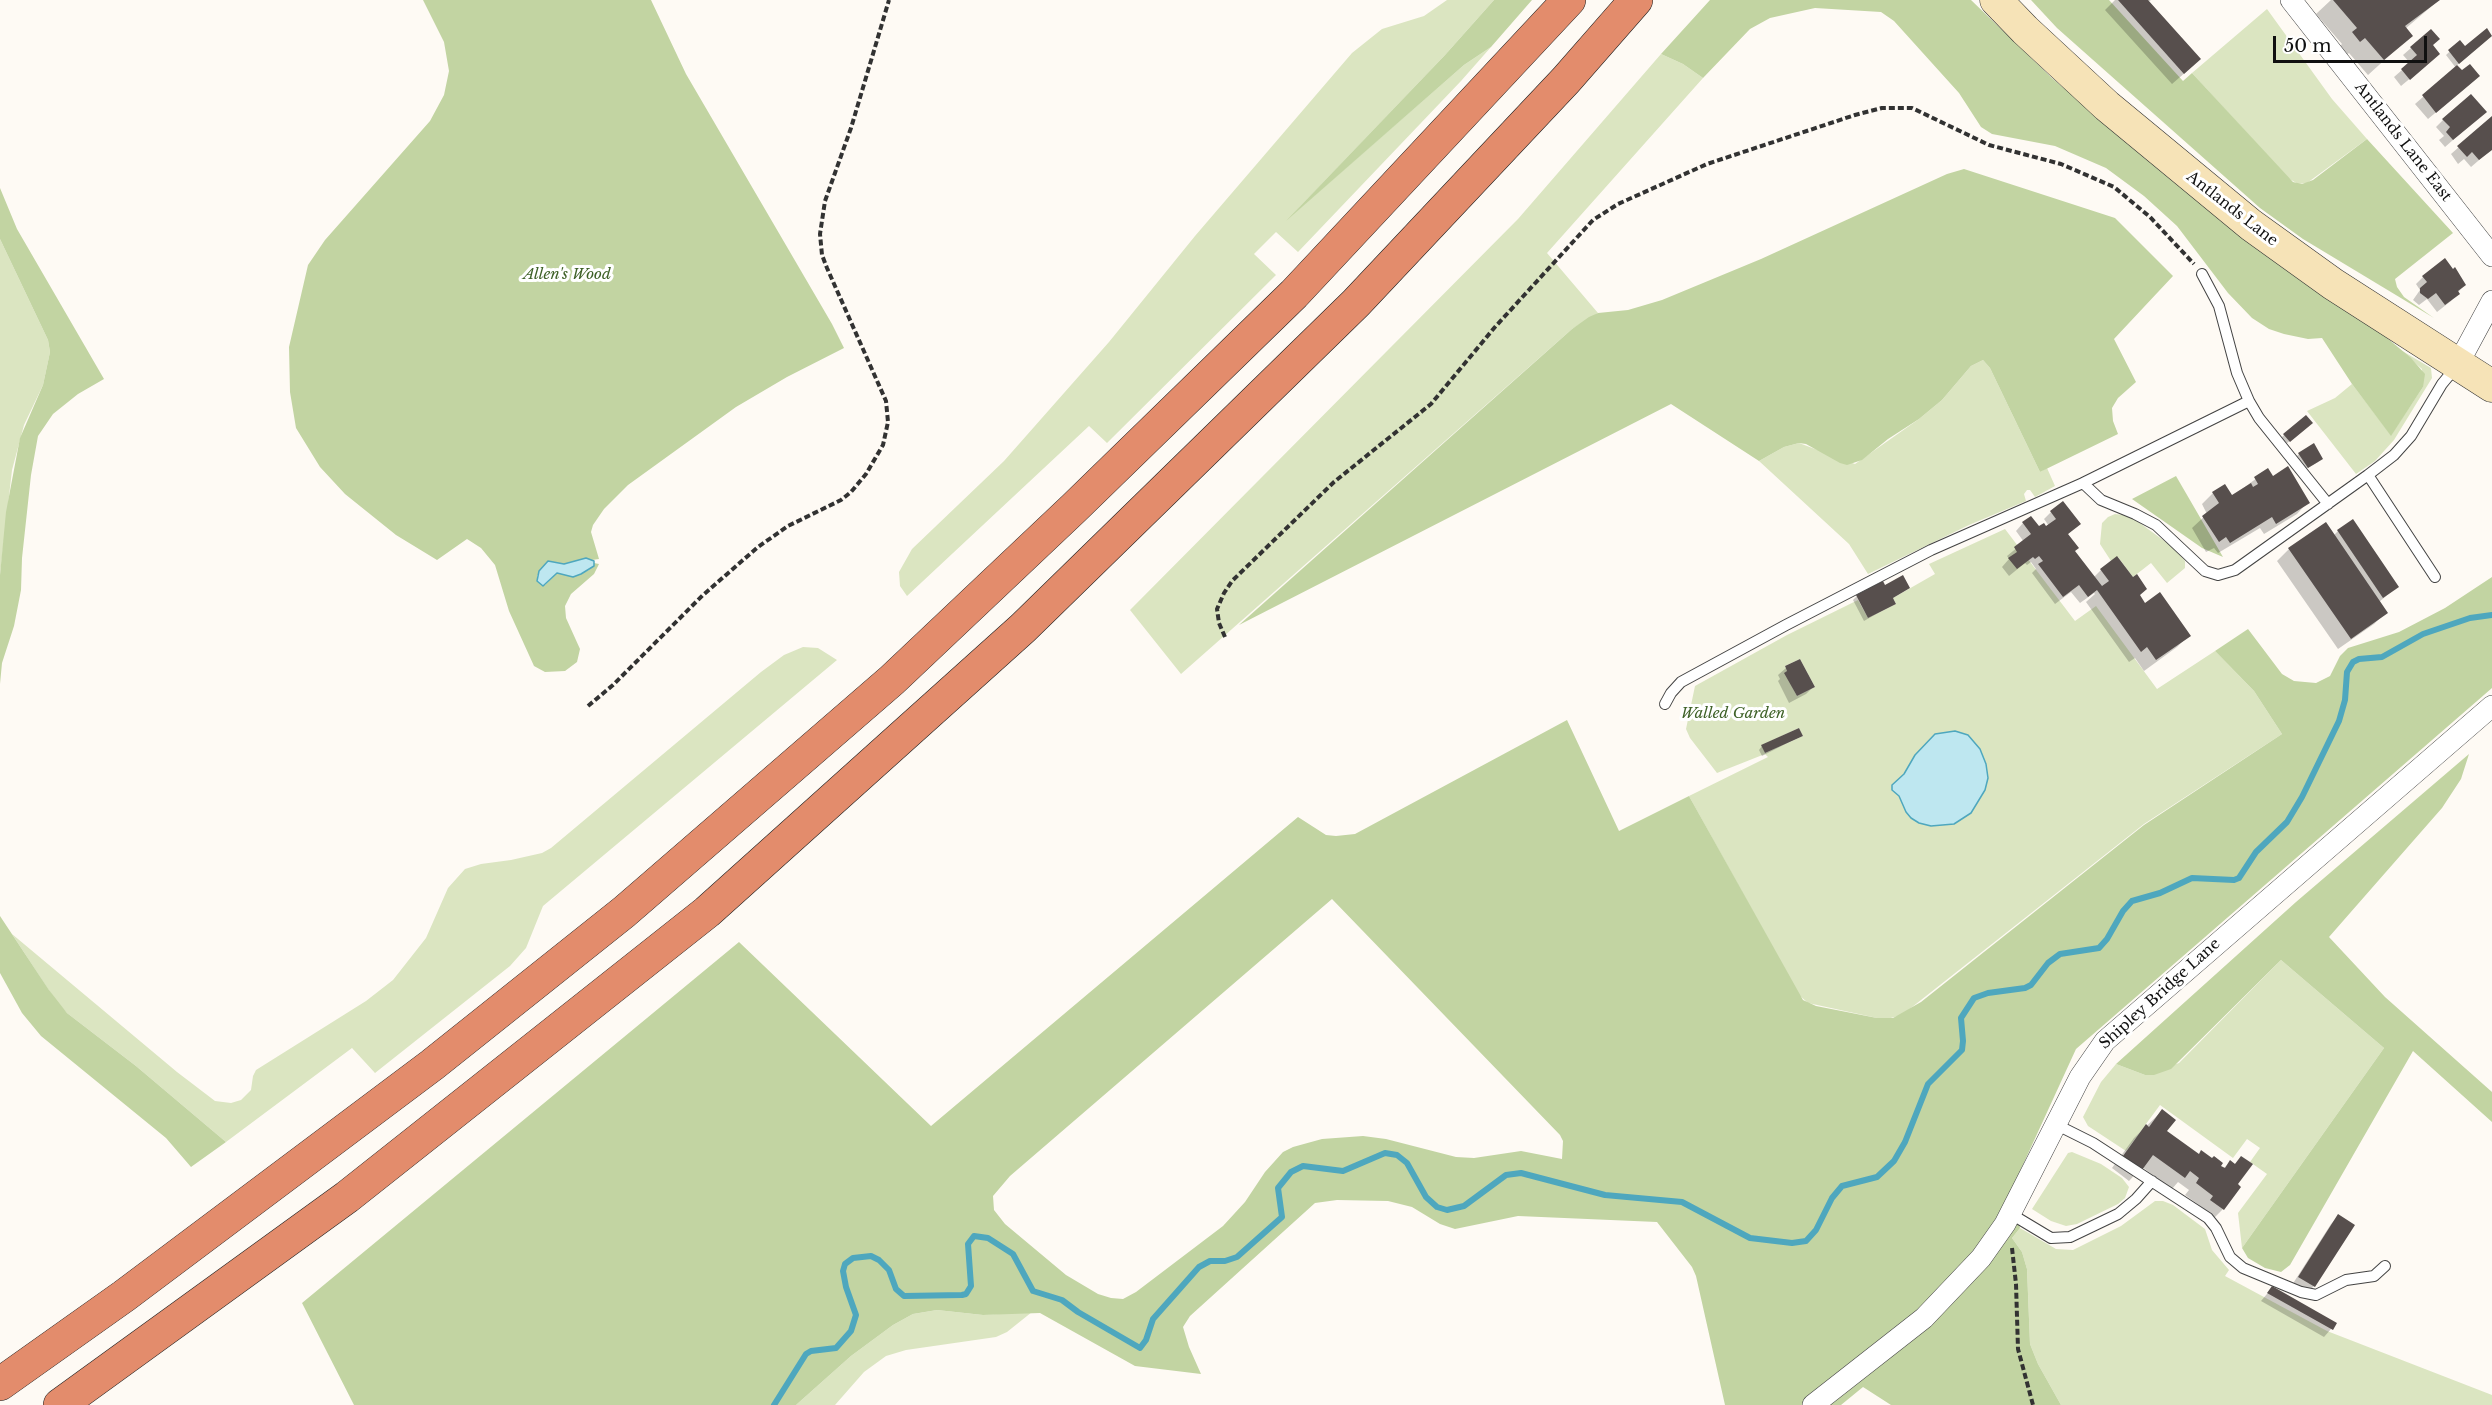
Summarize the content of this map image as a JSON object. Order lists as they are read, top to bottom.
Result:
{
  "streets": {
    "main road": ["Antlands Lane"],
    "street": ["Antlands Lane East", "Shipley Bridge Lane"]
  },
  "parks": ["Allen's Wood", "Walled Garden"],
  "scale_bar": "50 m"
}
